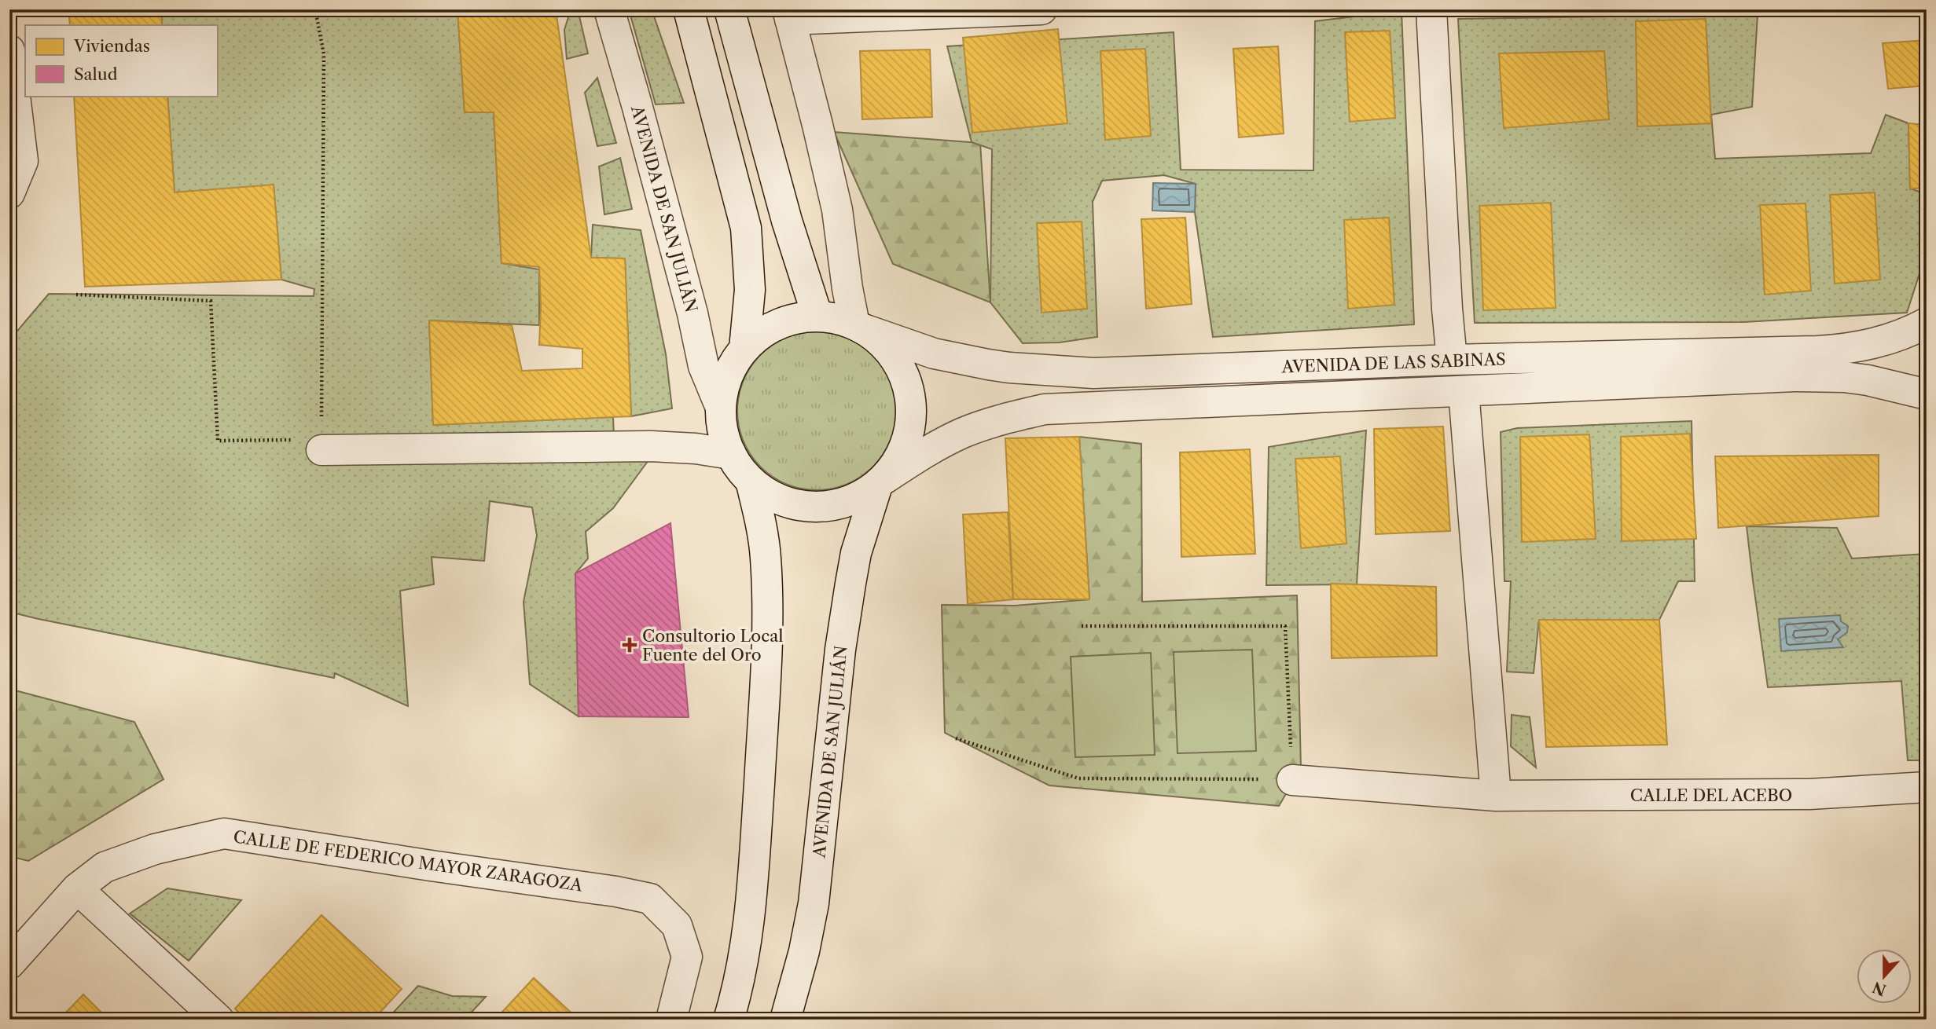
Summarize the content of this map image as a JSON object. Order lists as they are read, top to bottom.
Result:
{
  "streets": {
    "street": [
      "AVENIDA DE SAN JULIÁN",
      "AVENIDA DE LAS SABINAS",
      "CALLE DEL ACEBO",
      "CALLE DE FEDERICO MAYOR ZARAGOZA"
    ]
  },
  "crossings": [
    ["AVENIDA DE SAN JULIÁN", "AVENIDA DE LAS SABINAS"]
  ],
  "places": {
    "health": ["Consultorio Local Fuente del Oro"]
  },
  "legend": ["Viviendas", "Salud"],
  "north": "bottom"
}
